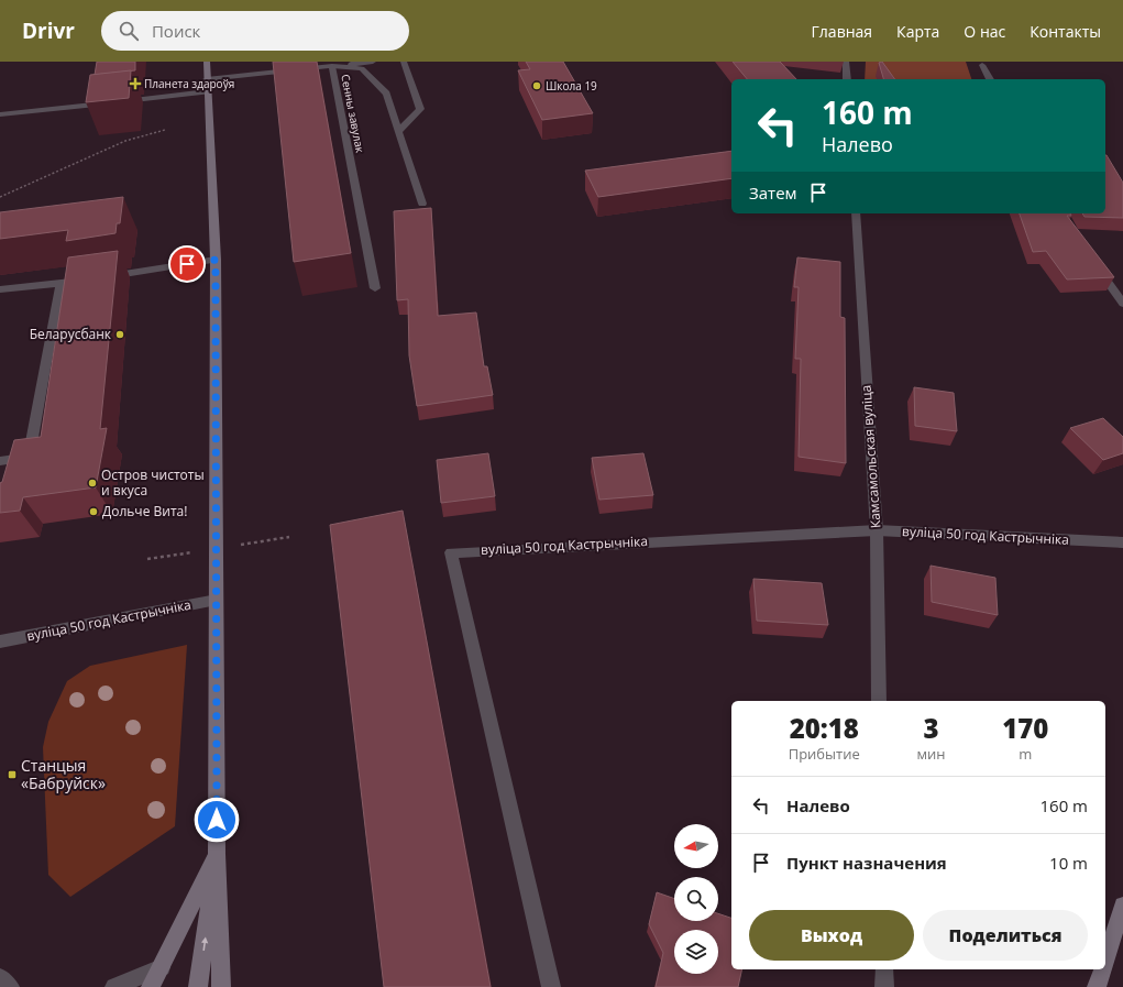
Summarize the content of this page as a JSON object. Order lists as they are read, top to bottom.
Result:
{
  "streets": {
    "street": ["Сенны завулак", "Камсамольская вуліца", "вуліца 50 год Кастрычніка"]
  },
  "crossings": [
    ["Камсамольская вуліца", "вуліца 50 год Кастрычніка"]
  ],
  "places": {
    "health": ["Планета здароўя"],
    "other": [
      "Школа 19",
      "Беларусбанк",
      "Остров чистоты и вкуса",
      "Дольче Вита!"
    ],
    "transit": ["Станцыя «Бабруйск»"]
  },
  "north": "left",
  "page": {
    "header": "Drivr",
    "search": "Поиск",
    "nav": [
      "Главная",
      "Карта",
      "О нас",
      "Контакты"
    ],
    "turn": ["160 m", "Налево"],
    "then": "Затем",
    "eta": [
      "20:18",
      "Прибытие",
      "3",
      "мин",
      "170",
      "m"
    ],
    "list": [
      {
        "name": "Налево",
        "value": "160 m"
      },
      {
        "name": "Пункт назначения",
        "value": "10 m"
      }
    ],
    "buttons": ["Выход", "Поделиться"]
  }
}
